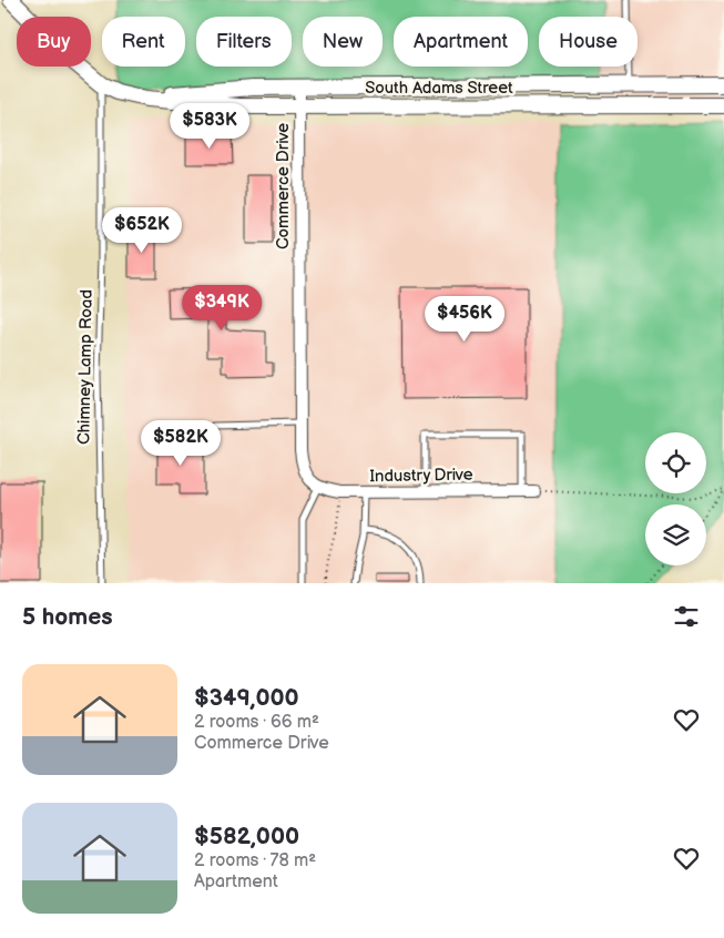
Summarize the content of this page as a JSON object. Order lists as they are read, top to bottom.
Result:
{
  "streets": {
    "street": ["South Adams Street", "Commerce Drive", "Industry Drive"],
    "lane": ["Chimney Lamp Road"]
  },
  "crossings": [
    ["South Adams Street", "Commerce Drive"],
    ["South Adams Street", "Chimney Lamp Road"],
    ["Commerce Drive", "Industry Drive"]
  ],
  "page": {
    "chip": [
      "Buy",
      "Rent",
      "Filters",
      "New",
      "Apartment",
      "House"
    ],
    "price": [
      "$583K",
      "$652K",
      "$349K",
      "$456K",
      "$582K"
    ],
    "heading": "5 homes",
    "list": [
      {
        "name": "$349,000",
        "note": "2 rooms · 66 m² · Commerce Drive"
      },
      {
        "name": "$582,000",
        "note": "2 rooms · 78 m² · Apartment"
      }
    ]
  }
}
